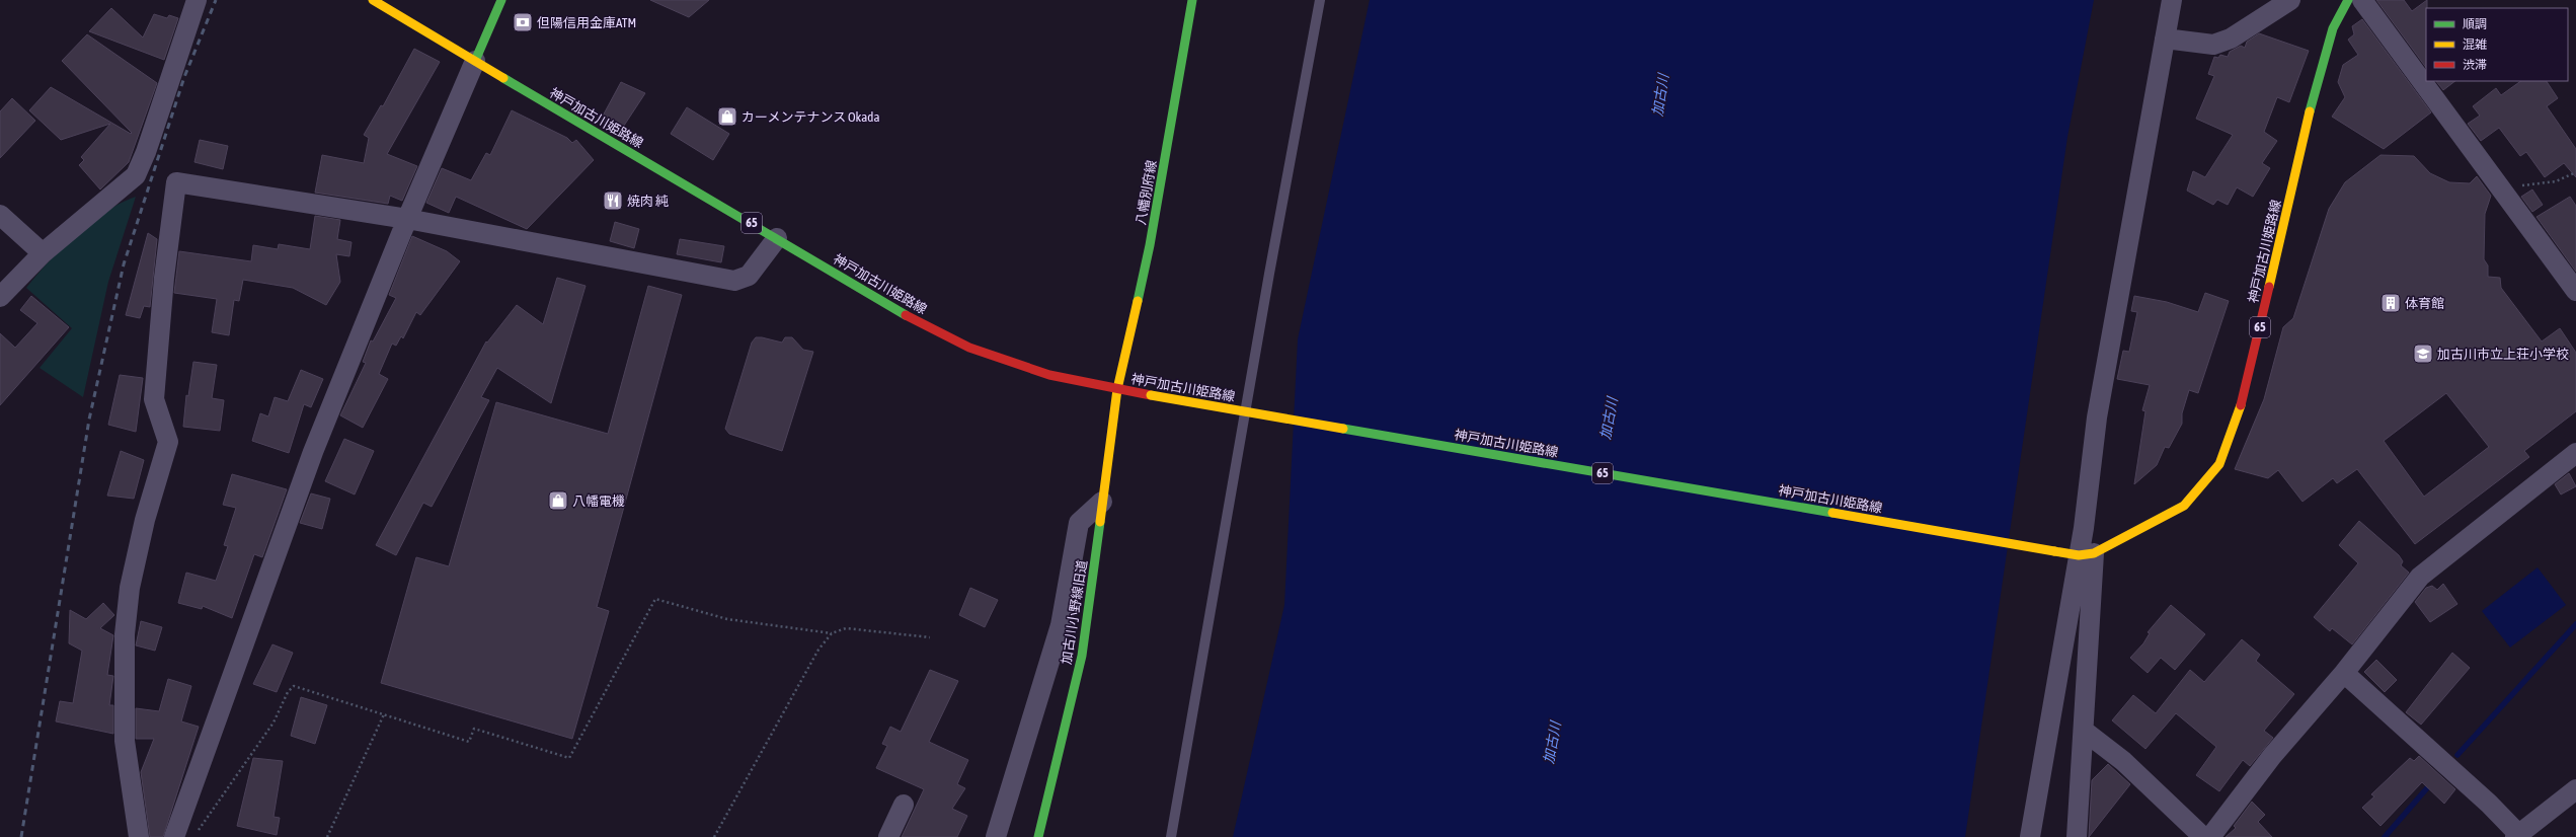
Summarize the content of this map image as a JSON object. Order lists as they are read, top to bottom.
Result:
{
  "streets": {
    "main road": [
      "神戸加古川姫路線",
      "八幡別府線",
      "65",
      "加古川小野線旧道"
    ]
  },
  "crossings": [
    ["神戸加古川姫路線", "八幡別府線"],
    ["神戸加古川姫路線", "加古川小野線旧道"],
    ["八幡別府線", "加古川小野線旧道"]
  ],
  "water": ["加古川"],
  "places": {
    "bank": ["但陽信用金庫ATM"],
    "shop": ["カーメンテナンス Okada", "八幡電機"],
    "restaurant": ["焼肉 純"],
    "building": ["体育館"],
    "school or university": ["加古川市立上荘小学校"]
  },
  "legend": ["順調", "混雑", "渋滞"]
}
